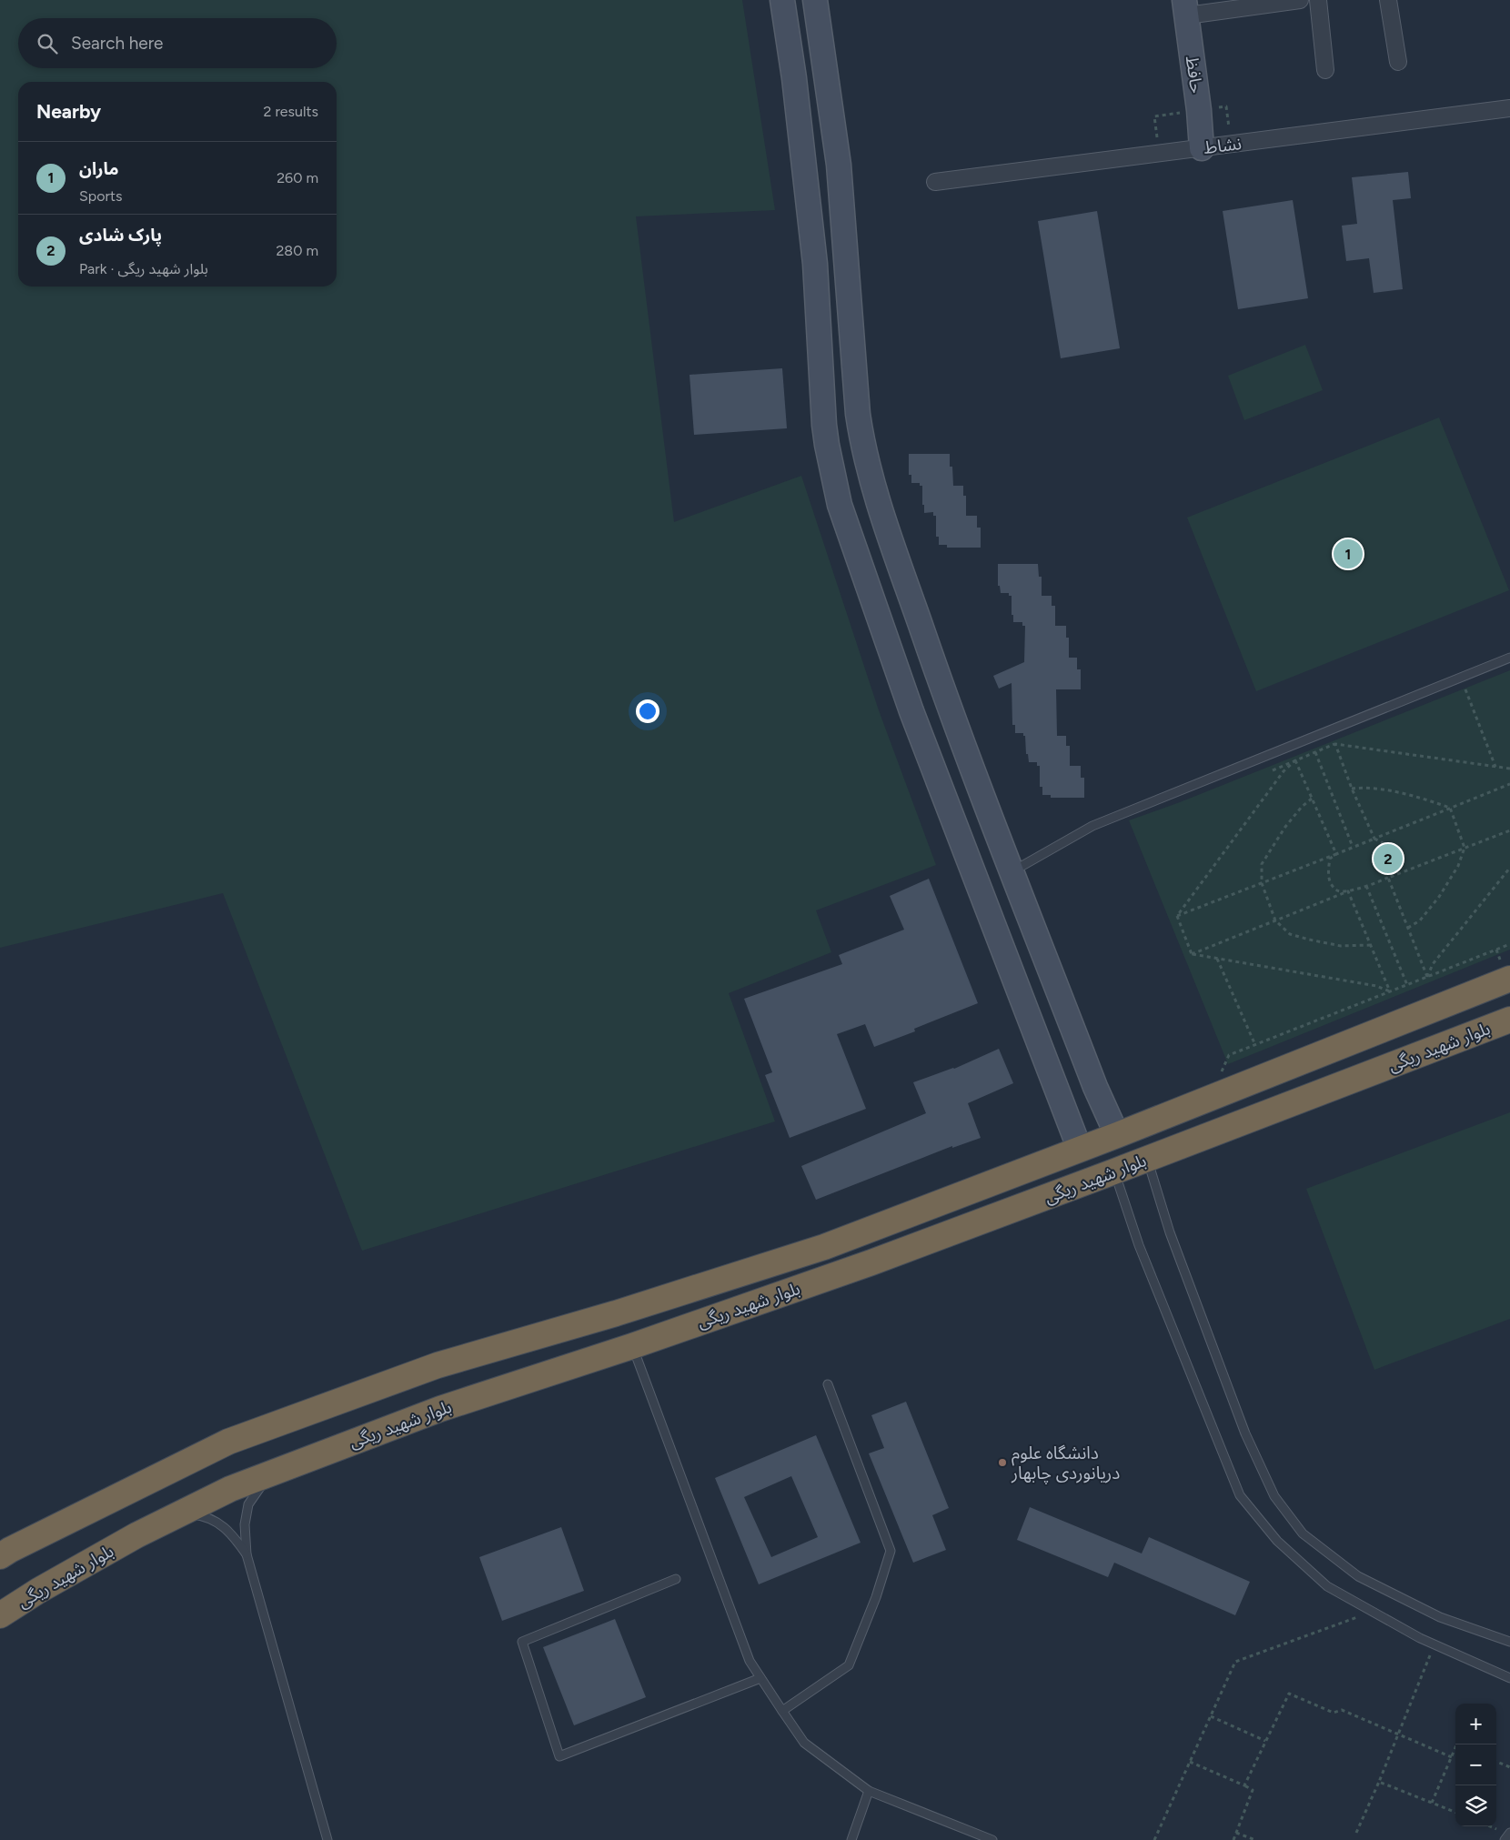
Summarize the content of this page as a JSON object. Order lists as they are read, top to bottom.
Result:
{
  "streets": {
    "highway": ["بلوار شهید ریگی"],
    "street": ["حافظ", "نشاط"]
  },
  "crossings": [
    ["حافظ", "نشاط"]
  ],
  "places": ["دانشگاه علوم دریانوردی چابهار"],
  "page": {
    "search": "Search here",
    "heading": ["Nearby", "2 results"],
    "list": [
      {
        "mark": "1",
        "name": "ماران",
        "note": "Sports",
        "value": "260 m"
      },
      {
        "mark": "2",
        "name": "پارک شادی",
        "note": "Park · بلوار شهید ریگی",
        "value": "280 m"
      }
    ],
    "pins": ["1", "2"],
    "map_buttons": ["+", "−"]
  }
}
